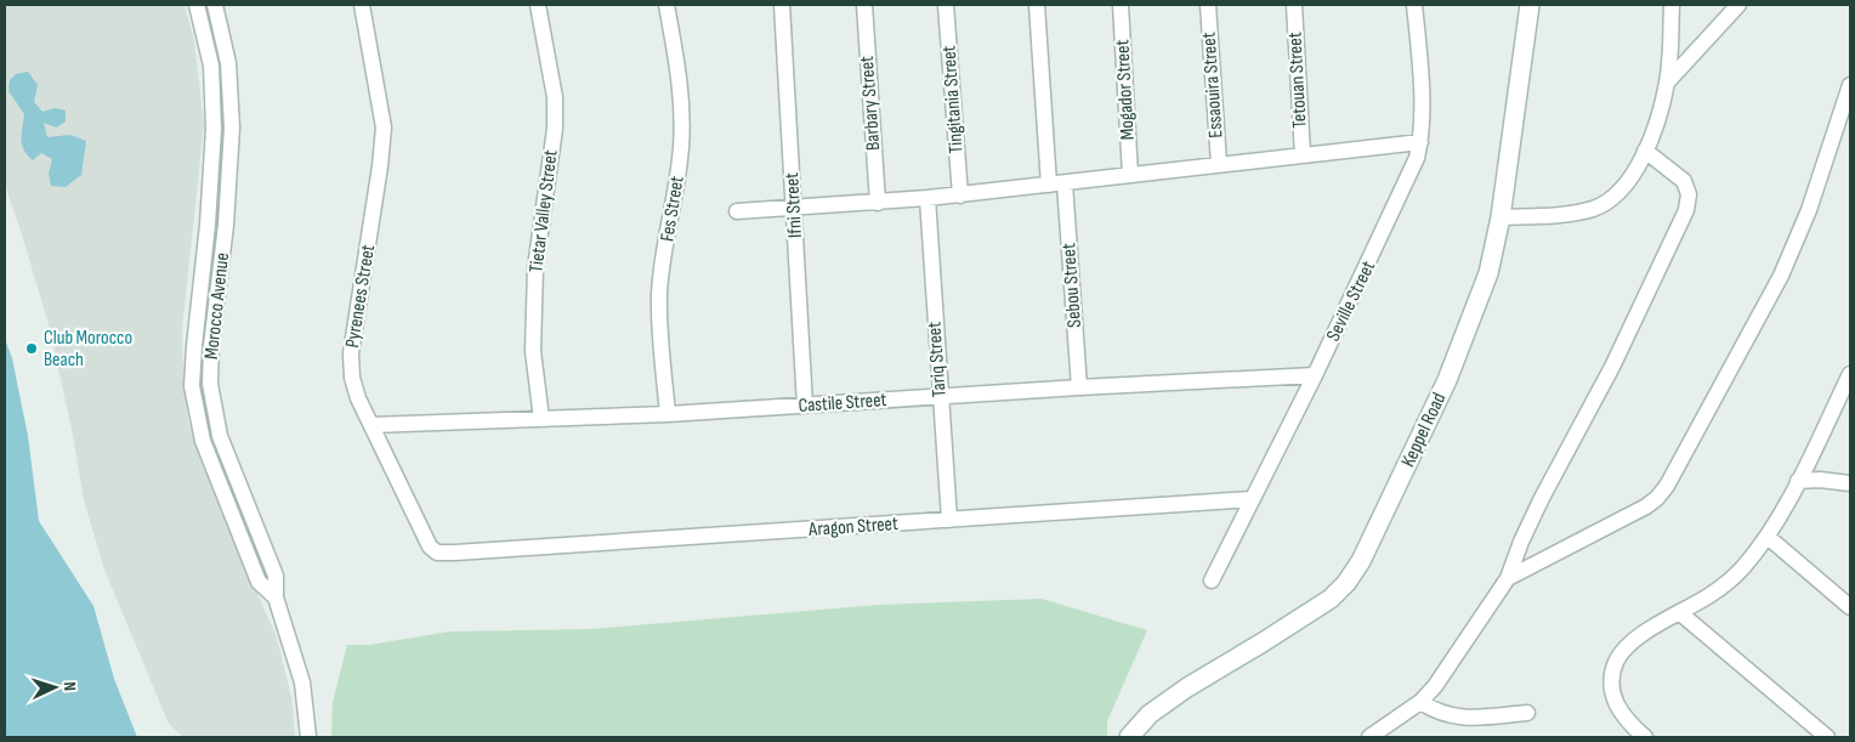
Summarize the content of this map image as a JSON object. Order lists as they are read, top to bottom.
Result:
{
  "streets": {
    "street": [
      "Tetouan Street",
      "Essaouira Street",
      "Mogador Street",
      "Tingitania Street",
      "Barbary Street",
      "Ifni Street",
      "Fes Street",
      "Tietar Valley Street",
      "Sebou Street",
      "Pyrenees Street",
      "Seville Street",
      "Morocco Avenue",
      "Tariq Street",
      "Castile Street",
      "Keppel Road",
      "Aragon Street"
    ]
  },
  "crossings": [
    ["Ifni Street", "Castile Street"],
    ["Fes Street", "Castile Street"],
    ["Tietar Valley Street", "Castile Street"],
    ["Sebou Street", "Castile Street"],
    ["Pyrenees Street", "Castile Street"],
    ["Pyrenees Street", "Aragon Street"],
    ["Seville Street", "Castile Street"],
    ["Seville Street", "Aragon Street"],
    ["Tariq Street", "Castile Street"],
    ["Tariq Street", "Aragon Street"]
  ],
  "places": ["Club Morocco Beach"],
  "north": "right"
}
